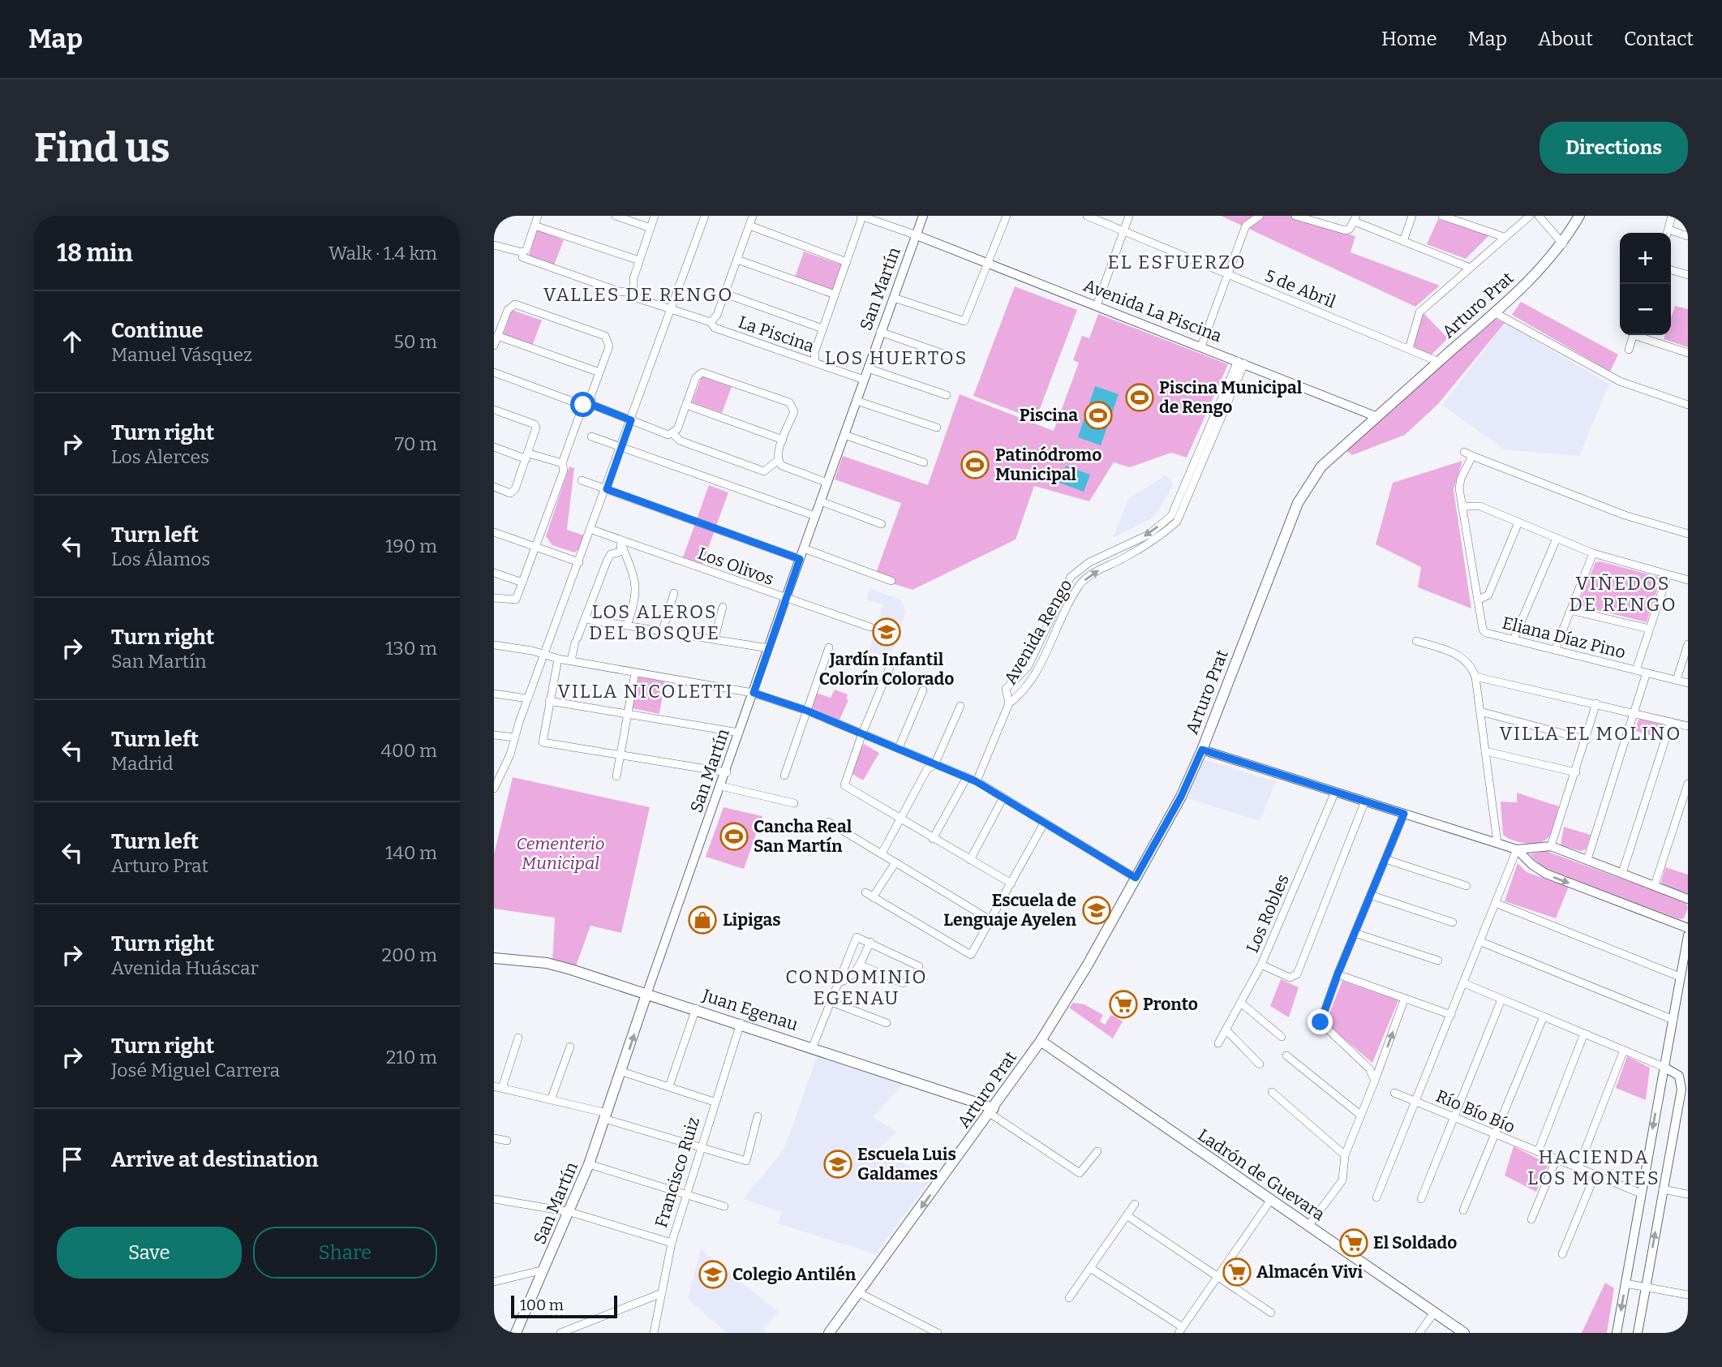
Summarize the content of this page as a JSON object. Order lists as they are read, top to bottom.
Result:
{
  "streets": {
    "main road": [
      "San Martín",
      "Arturo Prat",
      "Juan Egenau",
      "Ladrón de Guevara"
    ],
    "street": [
      "5 de Abril",
      "Avenida La Piscina",
      "La Piscina",
      "Los Olivos",
      "Avenida Rengo",
      "Eliana Díaz Pino",
      "Los Robles",
      "Río Bío Bío",
      "Francisco Ruiz"
    ]
  },
  "crossings": [
    ["San Martín", "Avenida La Piscina"],
    ["San Martín", "La Piscina"],
    ["San Martín", "Los Olivos"],
    ["San Martín", "Juan Egenau"],
    ["5 de Abril", "Arturo Prat"],
    ["Arturo Prat", "Avenida La Piscina"],
    ["Arturo Prat", "Juan Egenau"],
    ["Arturo Prat", "Ladrón de Guevara"],
    ["Avenida La Piscina", "Avenida Rengo"],
    ["Juan Egenau", "Francisco Ruiz"]
  ],
  "districts": [
    "EL ESFUERZO",
    "VALLES DE RENGO",
    "LOS HUERTOS",
    "VIÑEDOS DE RENGO",
    "LOS ALEROS DEL BOSQUE",
    "VILLA NICOLETTI",
    "VILLA EL MOLINO",
    "CONDOMINIO EGENAU",
    "HACIENDA LOS MONTES"
  ],
  "parks": ["Cementerio Municipal"],
  "places": {
    "sports": [
      "Piscina Municipal de Rengo",
      "Piscina",
      "Patinódromo Municipal",
      "Cancha Real San Martín"
    ],
    "school or university": [
      "Jardín Infantil Colorín Colorado",
      "Escuela de Lenguaje Ayelen",
      "Escuela Luis Galdames",
      "Colegio Antilén"
    ],
    "shop": ["Lipigas"],
    "supermarket": ["Pronto", "El Soldado", "Almacén Vivi"]
  },
  "scale_bar": "100 m",
  "page": {
    "header": "Map",
    "nav": [
      "Home",
      "Map",
      "About",
      "Contact"
    ],
    "buttons": [
      "Directions",
      ["Save", "Share"]
    ],
    "title": "Find us",
    "heading": ["18 min", "Walk · 1.4 km"],
    "map_buttons": ["+", "−"],
    "list": [
      ["Continue", "Manuel Vásquez", "50 m"],
      ["Turn right", "Los Alerces", "70 m"],
      ["Turn left", "Los Álamos", "190 m"],
      ["Turn right", "San Martín", "130 m"],
      ["Turn left", "Madrid", "400 m"],
      ["Turn left", "Arturo Prat", "140 m"],
      ["Turn right", "Avenida Huáscar", "200 m"],
      ["Turn right", "José Miguel Carrera", "210 m"],
      "Arrive at destination"
    ],
    "scale": "100 m"
  }
}
